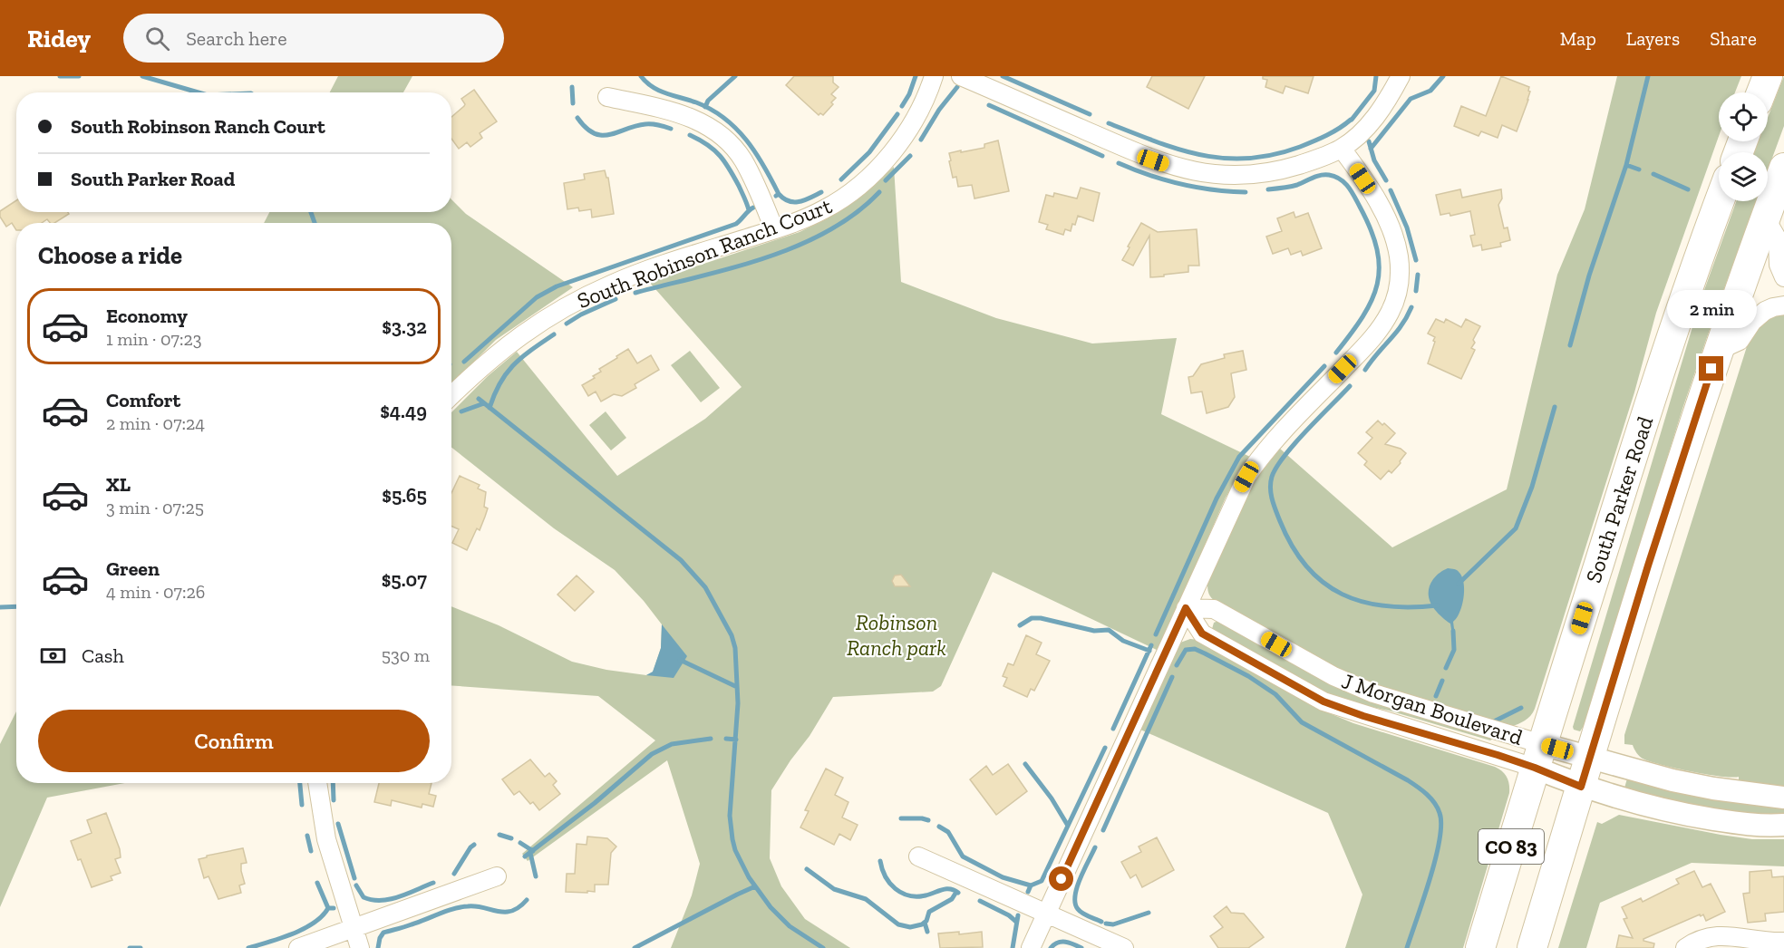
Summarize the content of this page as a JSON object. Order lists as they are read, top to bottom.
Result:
{
  "streets": {
    "highway": ["South Parker Road", "CO 83"],
    "street": ["South Robinson Ranch Court", "J Morgan Boulevard"]
  },
  "crossings": [
    ["South Parker Road", "J Morgan Boulevard"],
    ["J Morgan Boulevard", "CO 83"]
  ],
  "parks": ["Robinson Ranch park"],
  "page": {
    "header": "Ridey",
    "search": "Search here",
    "nav": ["Map", "Layers", "Share"],
    "banner": ["South Robinson Ranch Court", "South Parker Road"],
    "heading": "Choose a ride",
    "list": [
      {
        "name": "Economy",
        "note": "1 min · 07:23",
        "value": "$3.32"
      },
      {
        "name": "Comfort",
        "note": "2 min · 07:24",
        "value": "$4.49"
      },
      {
        "name": "XL",
        "note": "3 min · 07:25",
        "value": "$5.65"
      },
      {
        "name": "Green",
        "note": "4 min · 07:26",
        "value": "$5.07"
      }
    ],
    "bubble": "2 min",
    "pay": ["Cash", "530 m"],
    "buttons": "Confirm"
  }
}
